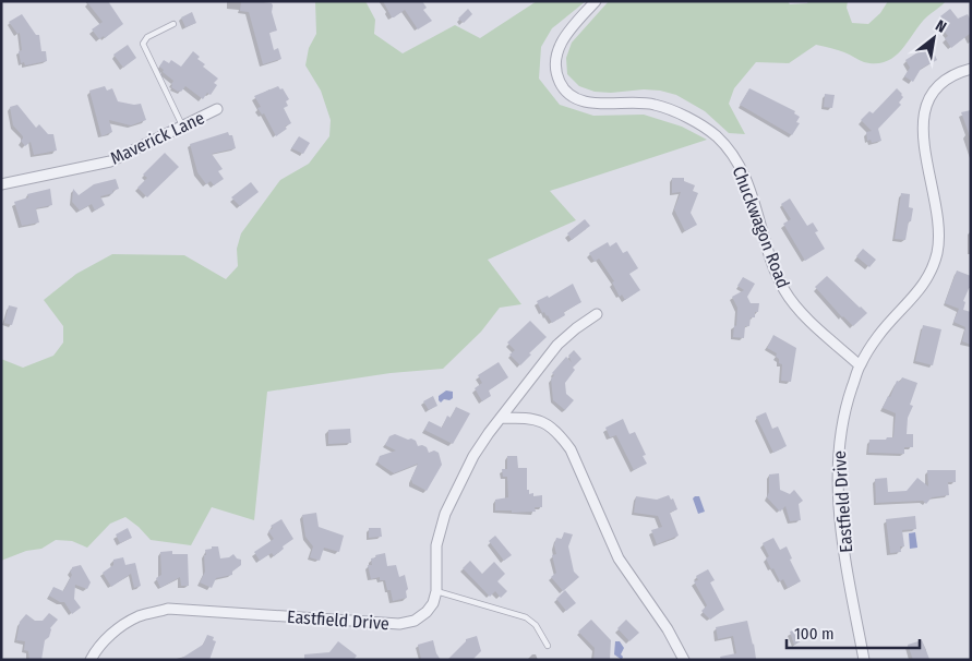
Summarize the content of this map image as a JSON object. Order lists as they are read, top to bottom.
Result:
{
  "streets": {
    "street": ["Maverick Lane", "Chuckwagon Road", "Eastfield Drive"]
  },
  "crossings": [
    ["Chuckwagon Road", "Eastfield Drive"]
  ],
  "scale_bar": "100 m",
  "north": "top right"
}
